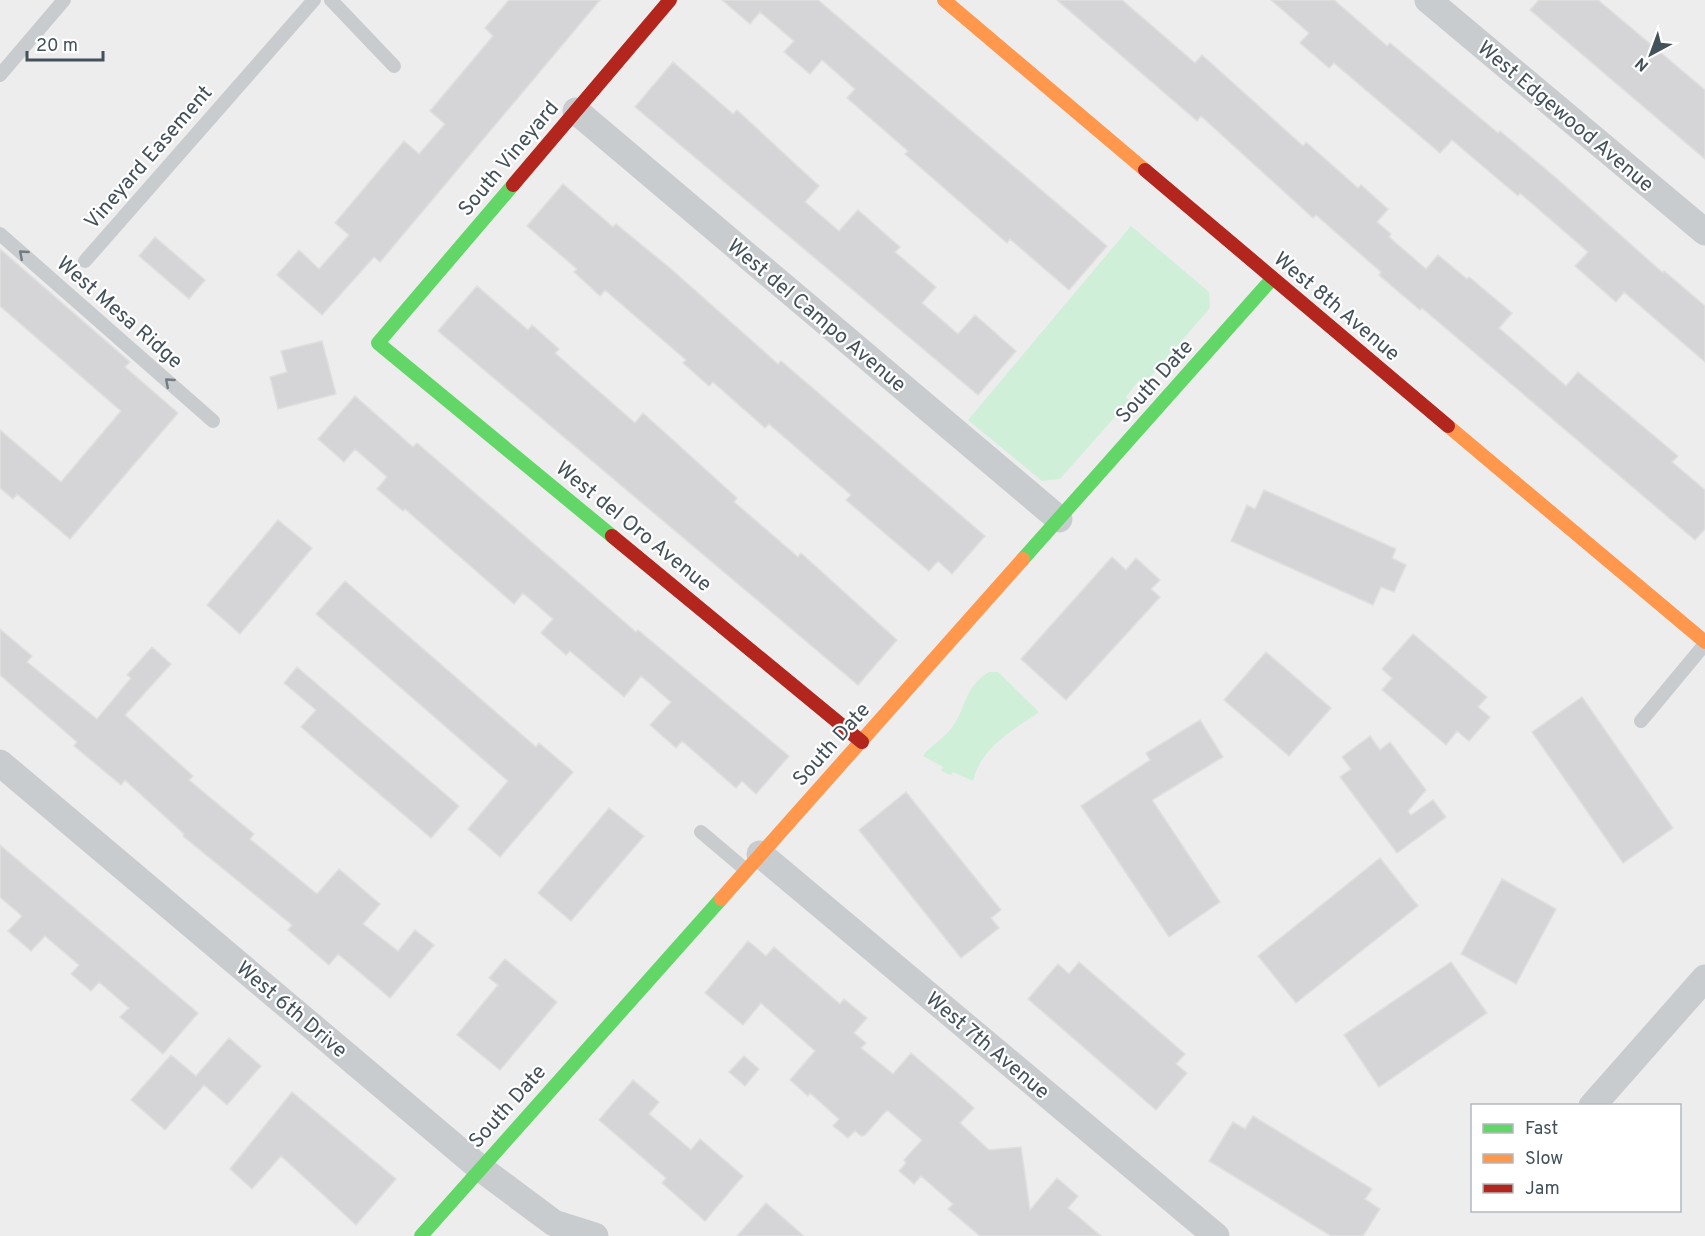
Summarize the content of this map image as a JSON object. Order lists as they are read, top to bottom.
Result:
{
  "streets": {
    "street": [
      "West Edgewood Avenue",
      "South Vineyard",
      "West 8th Avenue",
      "West del Campo Avenue",
      "South Date",
      "West del Oro Avenue",
      "West 6th Drive",
      "West 7th Avenue"
    ],
    "lane": ["Vineyard Easement", "West Mesa Ridge"]
  },
  "crossings": [
    ["South Vineyard", "West del Campo Avenue"],
    ["South Vineyard", "West del Oro Avenue"],
    ["West 8th Avenue", "South Date"],
    ["West del Campo Avenue", "South Date"],
    ["South Date", "West del Oro Avenue"],
    ["South Date", "West 6th Drive"],
    ["South Date", "West 7th Avenue"]
  ],
  "one_way": ["West Mesa Ridge"],
  "legend": ["Fast", "Slow", "Jam"],
  "scale_bar": "20 m",
  "north": "bottom left"
}
